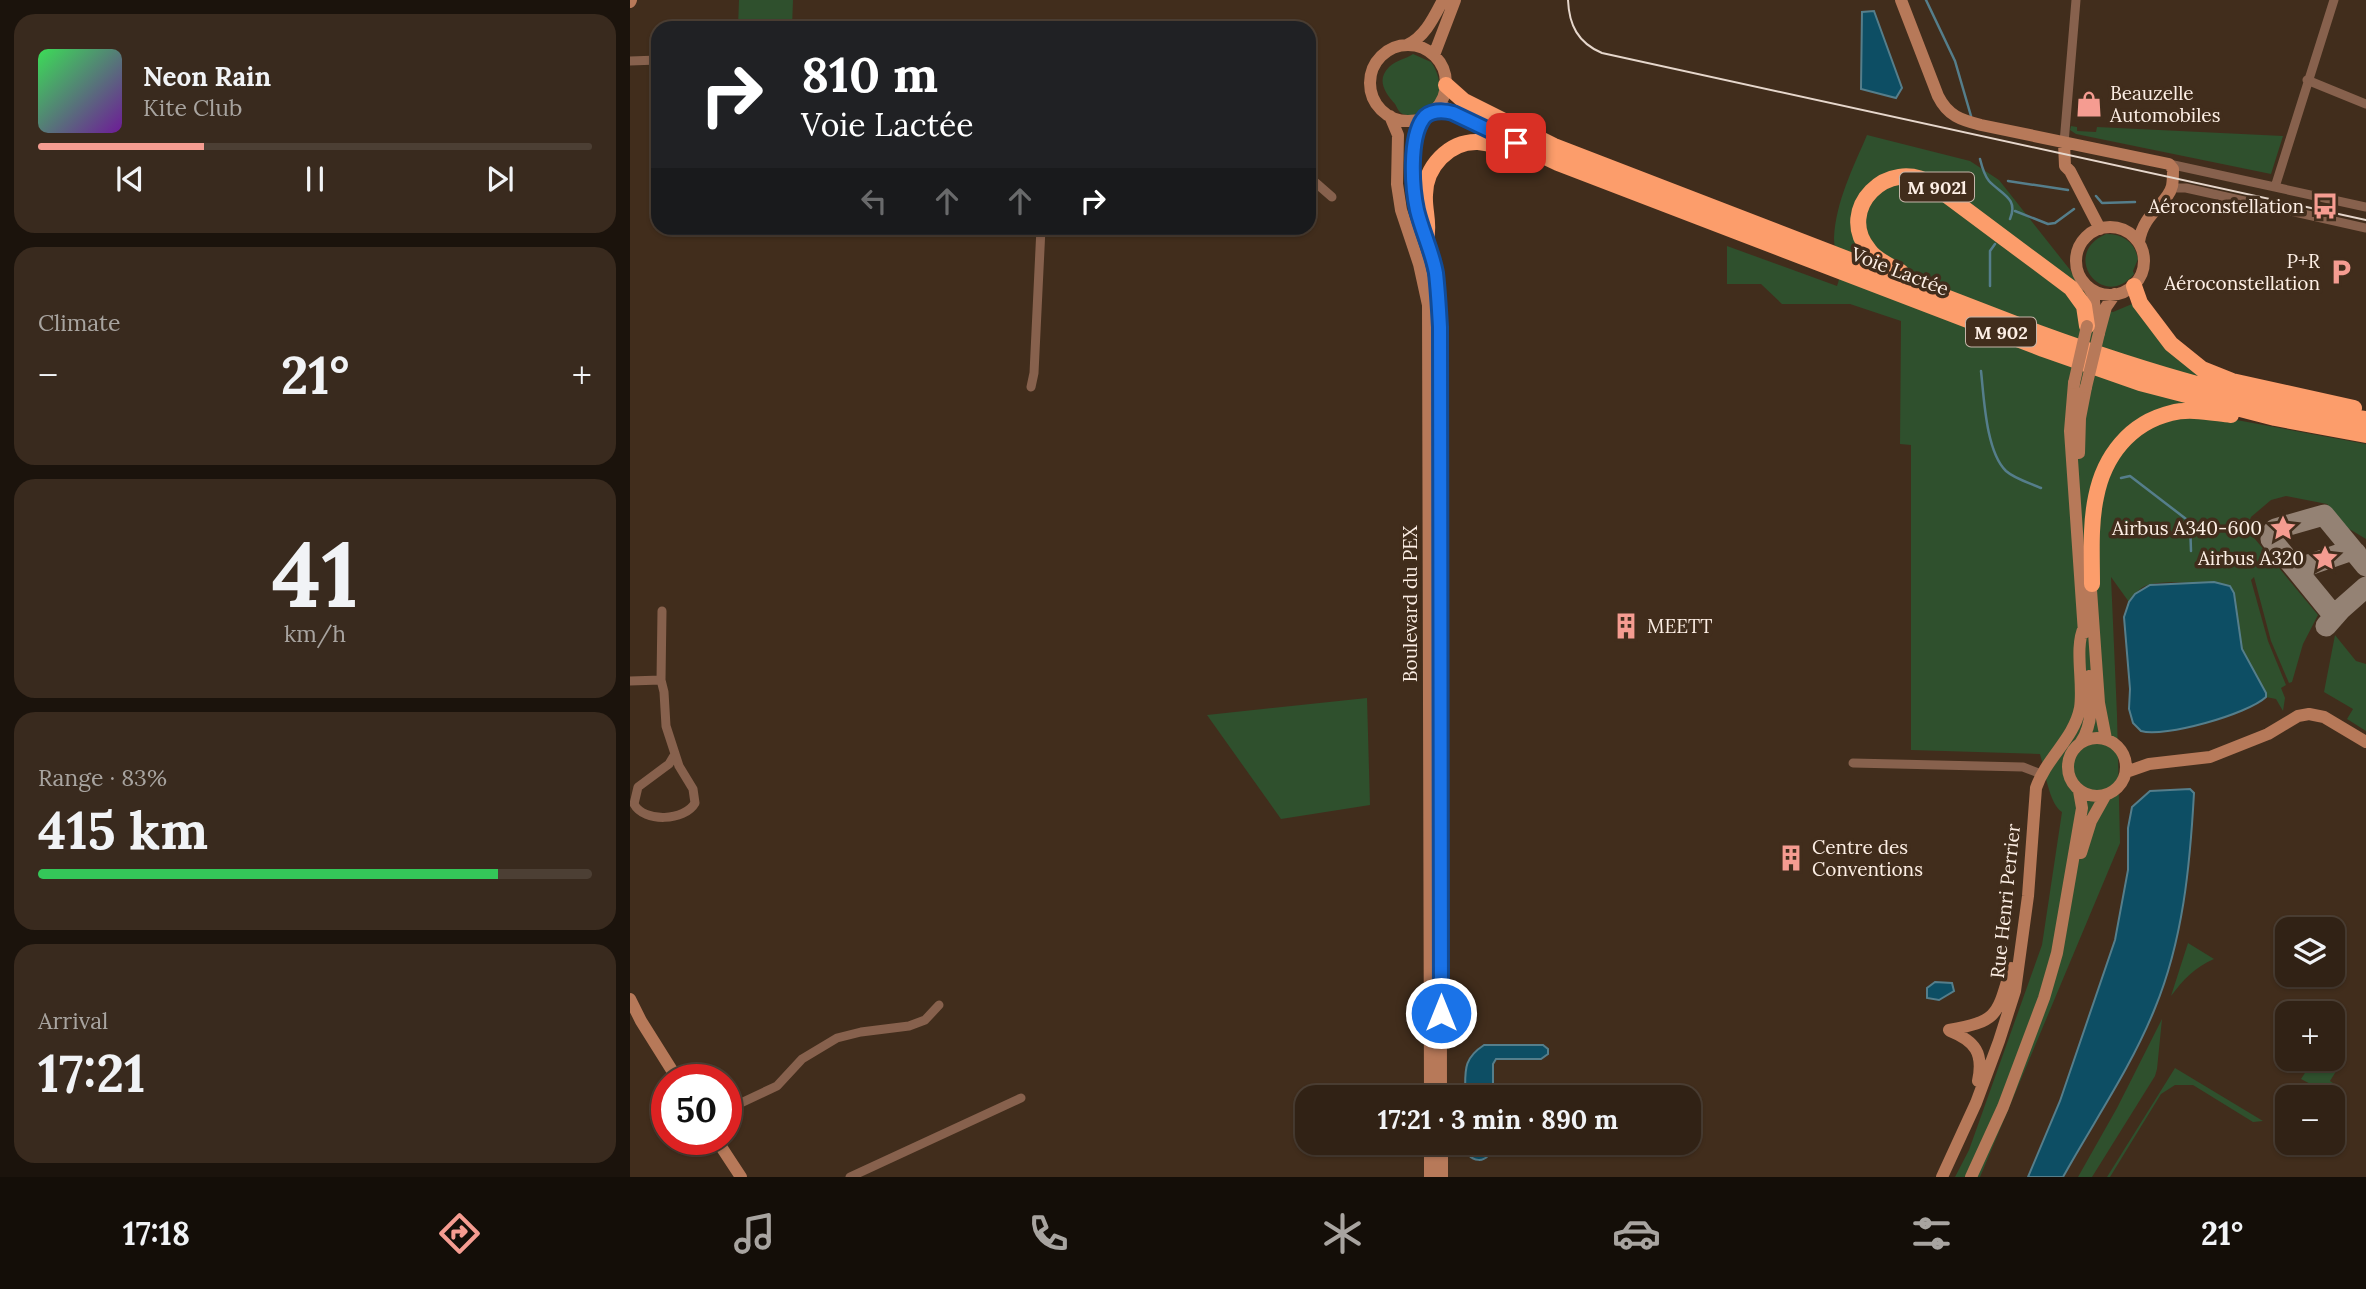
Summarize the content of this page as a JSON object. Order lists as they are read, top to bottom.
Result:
{
  "streets": {
    "highway": ["M 902l", "Voie Lactée", "M 902"],
    "main road": ["Boulevard du PEX", "Rue Henri Perrier"]
  },
  "crossings": [
    ["M 902l", "Voie Lactée"],
    ["Voie Lactée", "Boulevard du PEX"]
  ],
  "places": {
    "shop": ["Beauzelle Automobiles"],
    "bus stop": ["Aéroconstellation"],
    "parking": ["P+R Aéroconstellation"],
    "place": ["Airbus A340-600", "Airbus A320"],
    "building": ["MEETT", "Centre des Conventions"]
  },
  "page": {
    "turn": ["810 m", "Voie Lactée"],
    "song": ["Neon Rain", "Kite Club"],
    "tile": [
      "Climate",
      ["41", "km/h"],
      ["Range · 83%", "415 km"],
      ["Arrival", "17:21"]
    ],
    "heat": ["−", "21°", "+"],
    "map_buttons": ["+", "−"],
    "limit": "50",
    "trip": "17:21 · 3 min · 890 m",
    "tabs": ["17:18", "21°"]
  }
}
